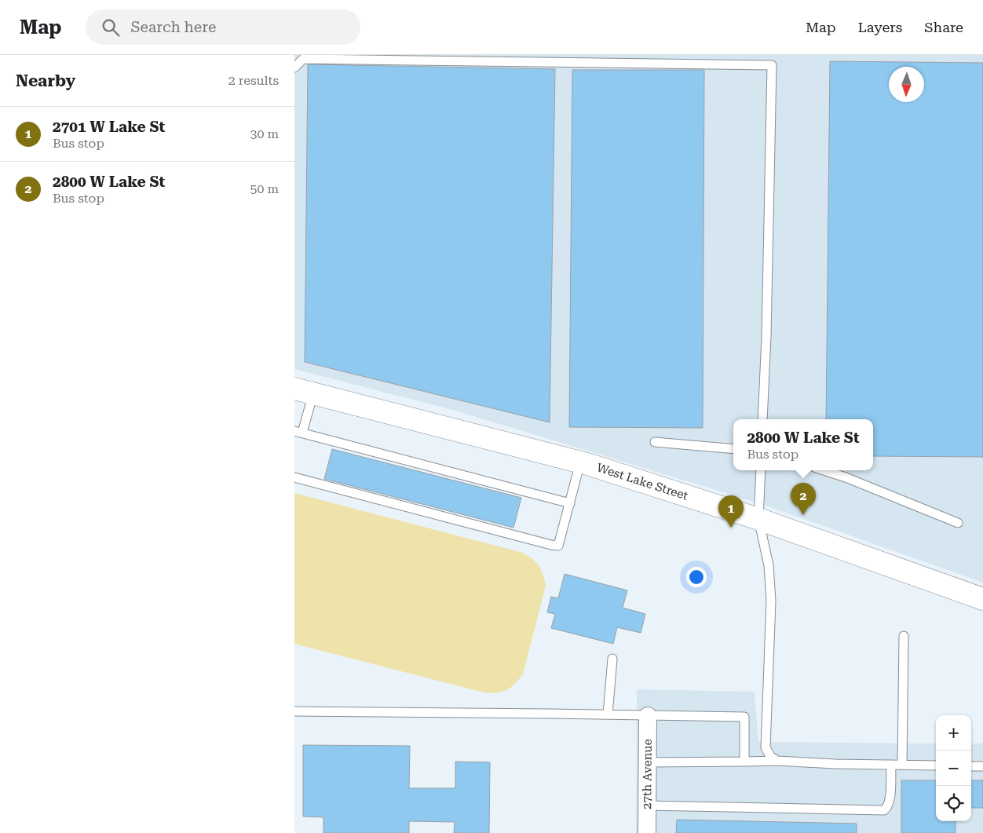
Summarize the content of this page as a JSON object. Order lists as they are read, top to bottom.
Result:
{
  "streets": {
    "main road": ["West Lake Street"],
    "street": ["27th Avenue"]
  },
  "north": "bottom",
  "page": {
    "header": "Map",
    "search": "Search here",
    "nav": ["Map", "Layers", "Share"],
    "heading": ["Nearby", "2 results"],
    "list": [
      {
        "mark": "1",
        "name": "2701 W Lake St",
        "note": "Bus stop",
        "value": "30 m"
      },
      {
        "mark": "2",
        "name": "2800 W Lake St",
        "note": "Bus stop",
        "value": "50 m"
      }
    ],
    "popup": ["2800 W Lake St", "Bus stop"],
    "pins": ["2", "1"],
    "map_buttons": ["+", "−"]
  }
}
